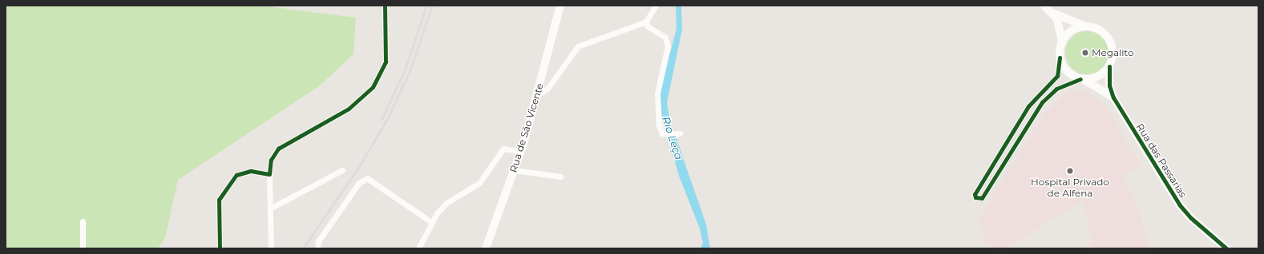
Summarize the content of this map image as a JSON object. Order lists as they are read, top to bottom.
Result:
{
  "streets": {
    "street": ["Rua de São Vicente", "Rua das Passarias"]
  },
  "water": ["Rio Leça"],
  "places": ["Megalito", "Hospital Privado de Alfena"]
}
